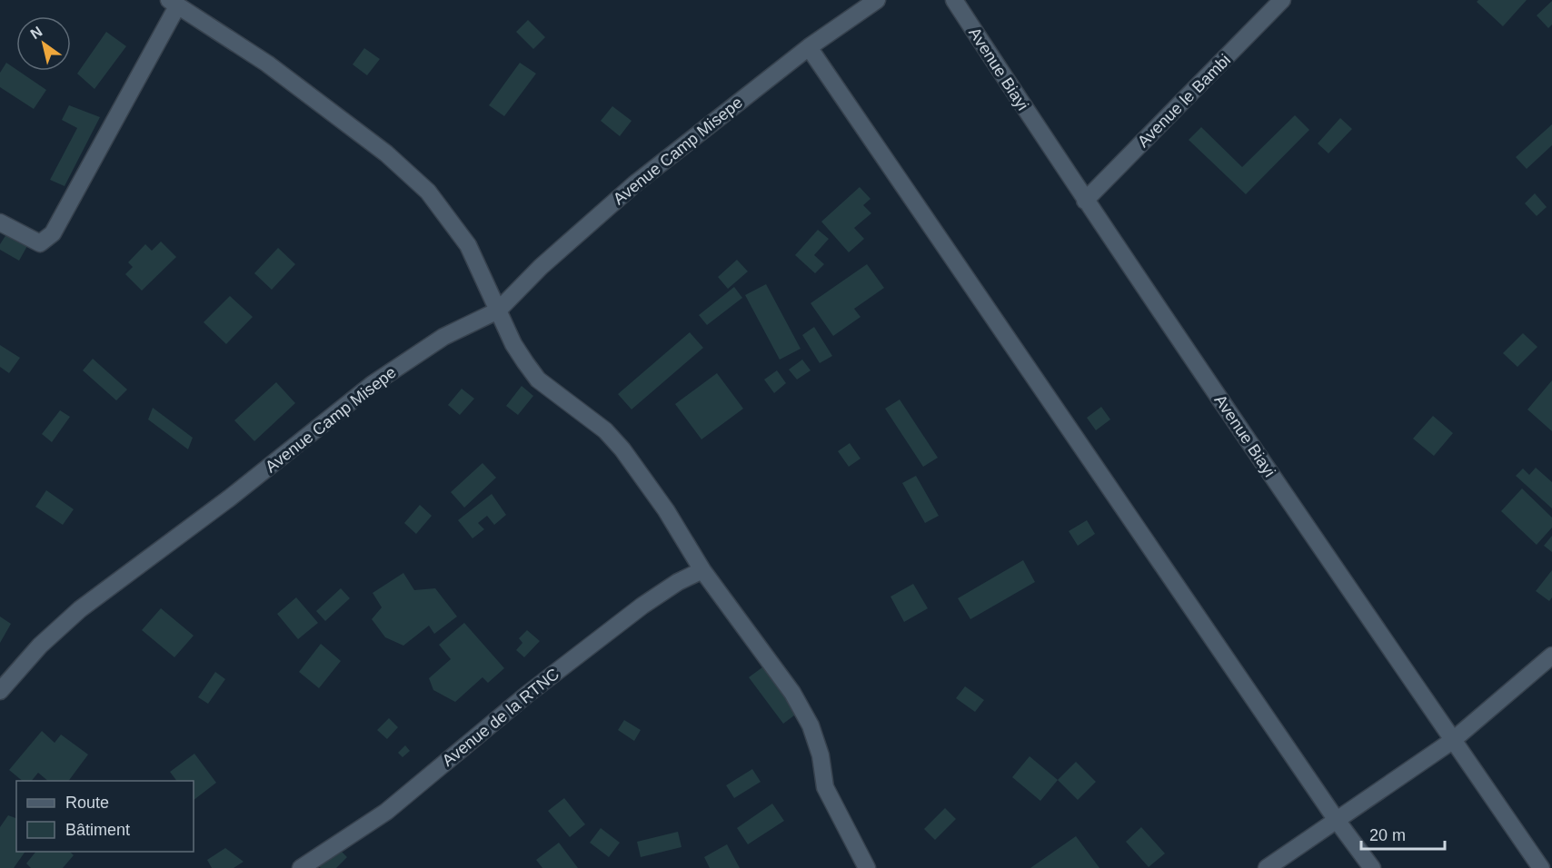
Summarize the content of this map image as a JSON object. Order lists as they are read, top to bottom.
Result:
{
  "streets": {
    "street": [
      "Avenue Biayi",
      "Avenue le Bambi",
      "Avenue Camp Misepe",
      "Avenue de la RTNC"
    ]
  },
  "crossings": [
    ["Avenue Biayi", "Avenue le Bambi"]
  ],
  "legend": ["Route", "Bâtiment"],
  "scale_bar": "20 m",
  "north": "top left"
}
